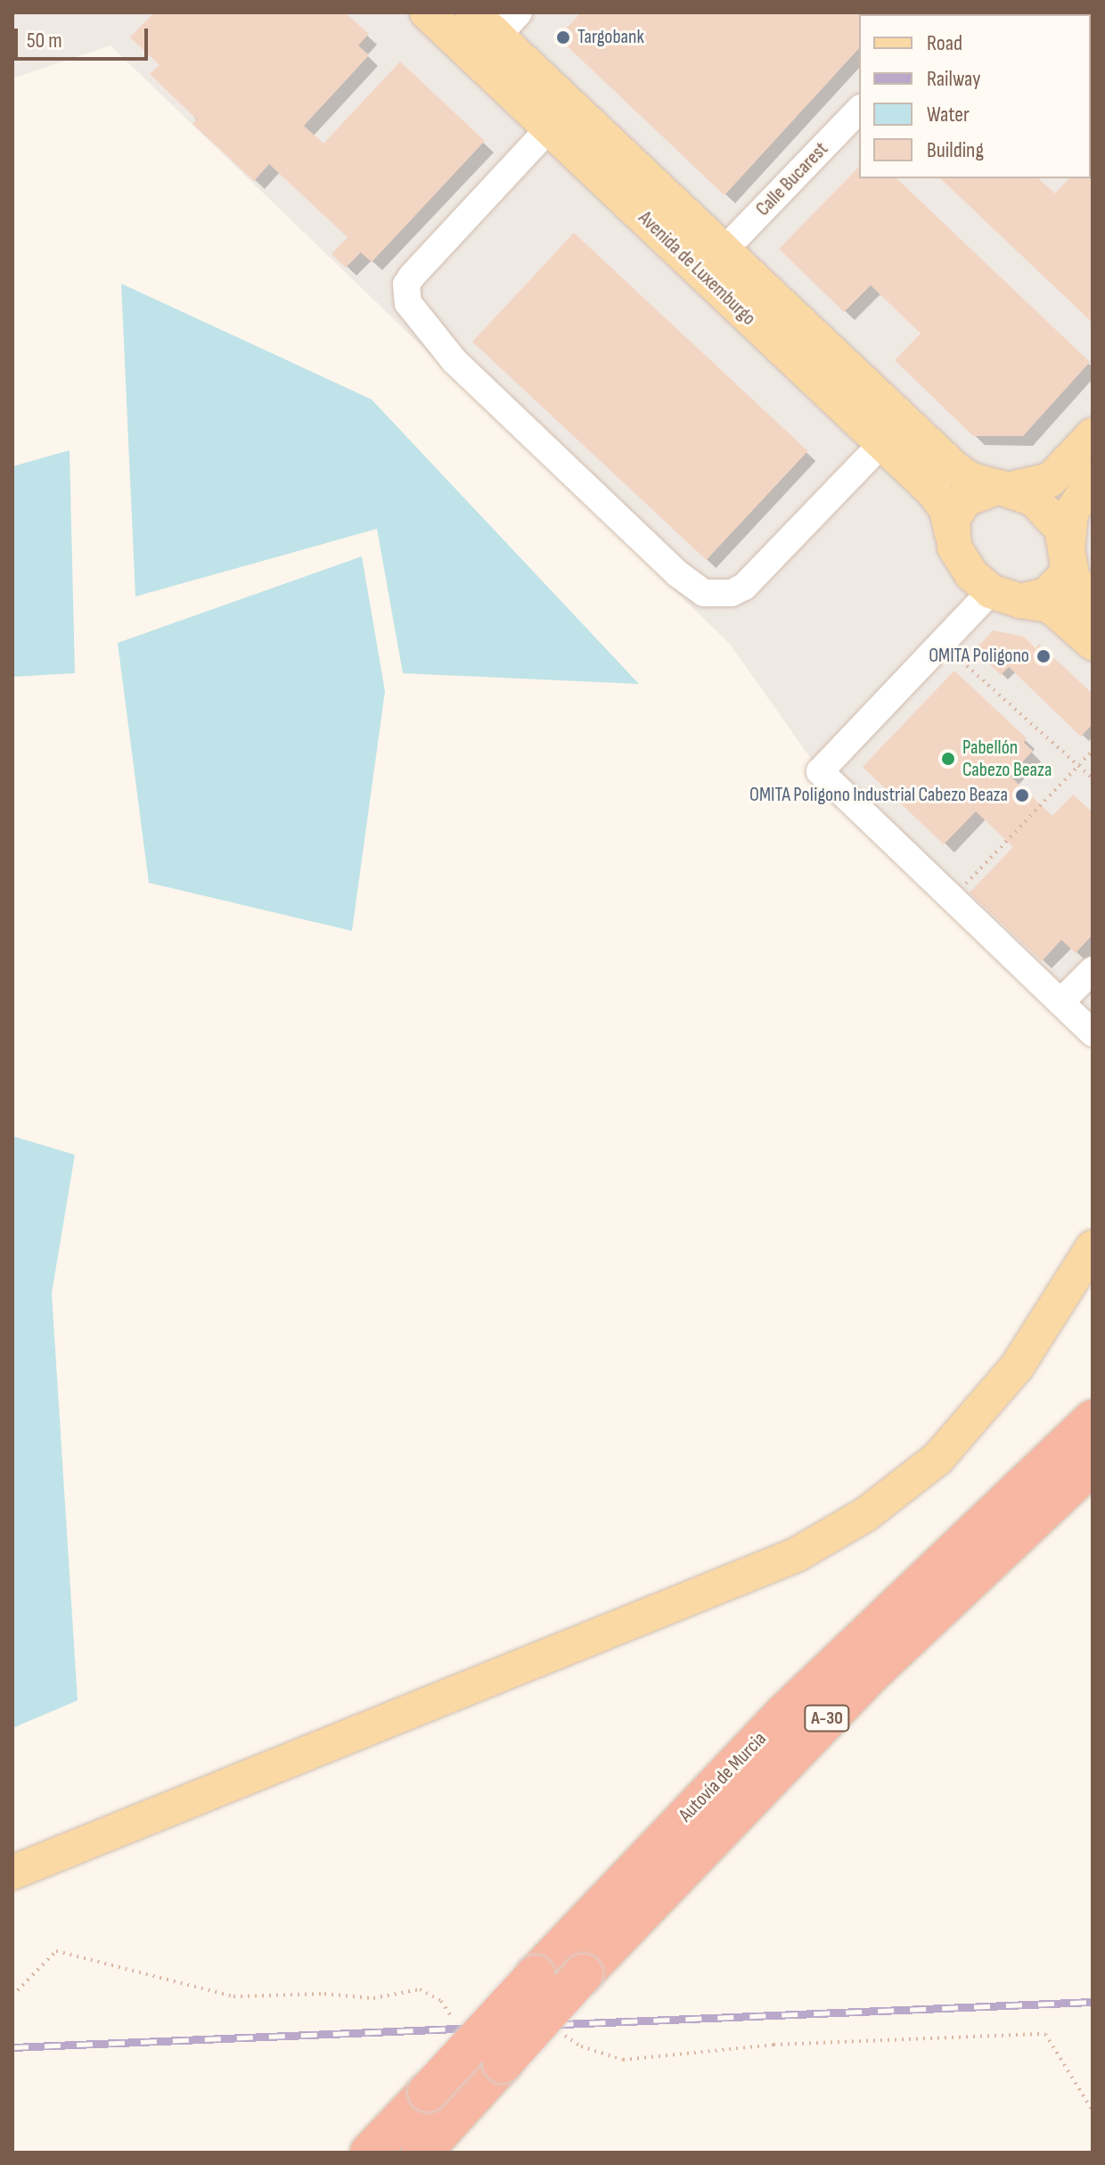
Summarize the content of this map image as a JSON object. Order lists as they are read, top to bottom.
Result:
{
  "streets": {
    "highway": ["A-30", "Autovía de Murcia"],
    "main road": ["Avenida de Luxemburgo"],
    "street": ["Calle Bucarest"]
  },
  "crossings": [
    ["Calle Bucarest", "Avenida de Luxemburgo"]
  ],
  "places": [
    "Targobank",
    "OMITA Poligono",
    "Pabellón Cabezo Beaza",
    "OMITA Poligono Industrial Cabezo Beaza"
  ],
  "legend": [
    "Road",
    "Railway",
    "Water",
    "Building"
  ],
  "scale_bar": "50 m"
}
